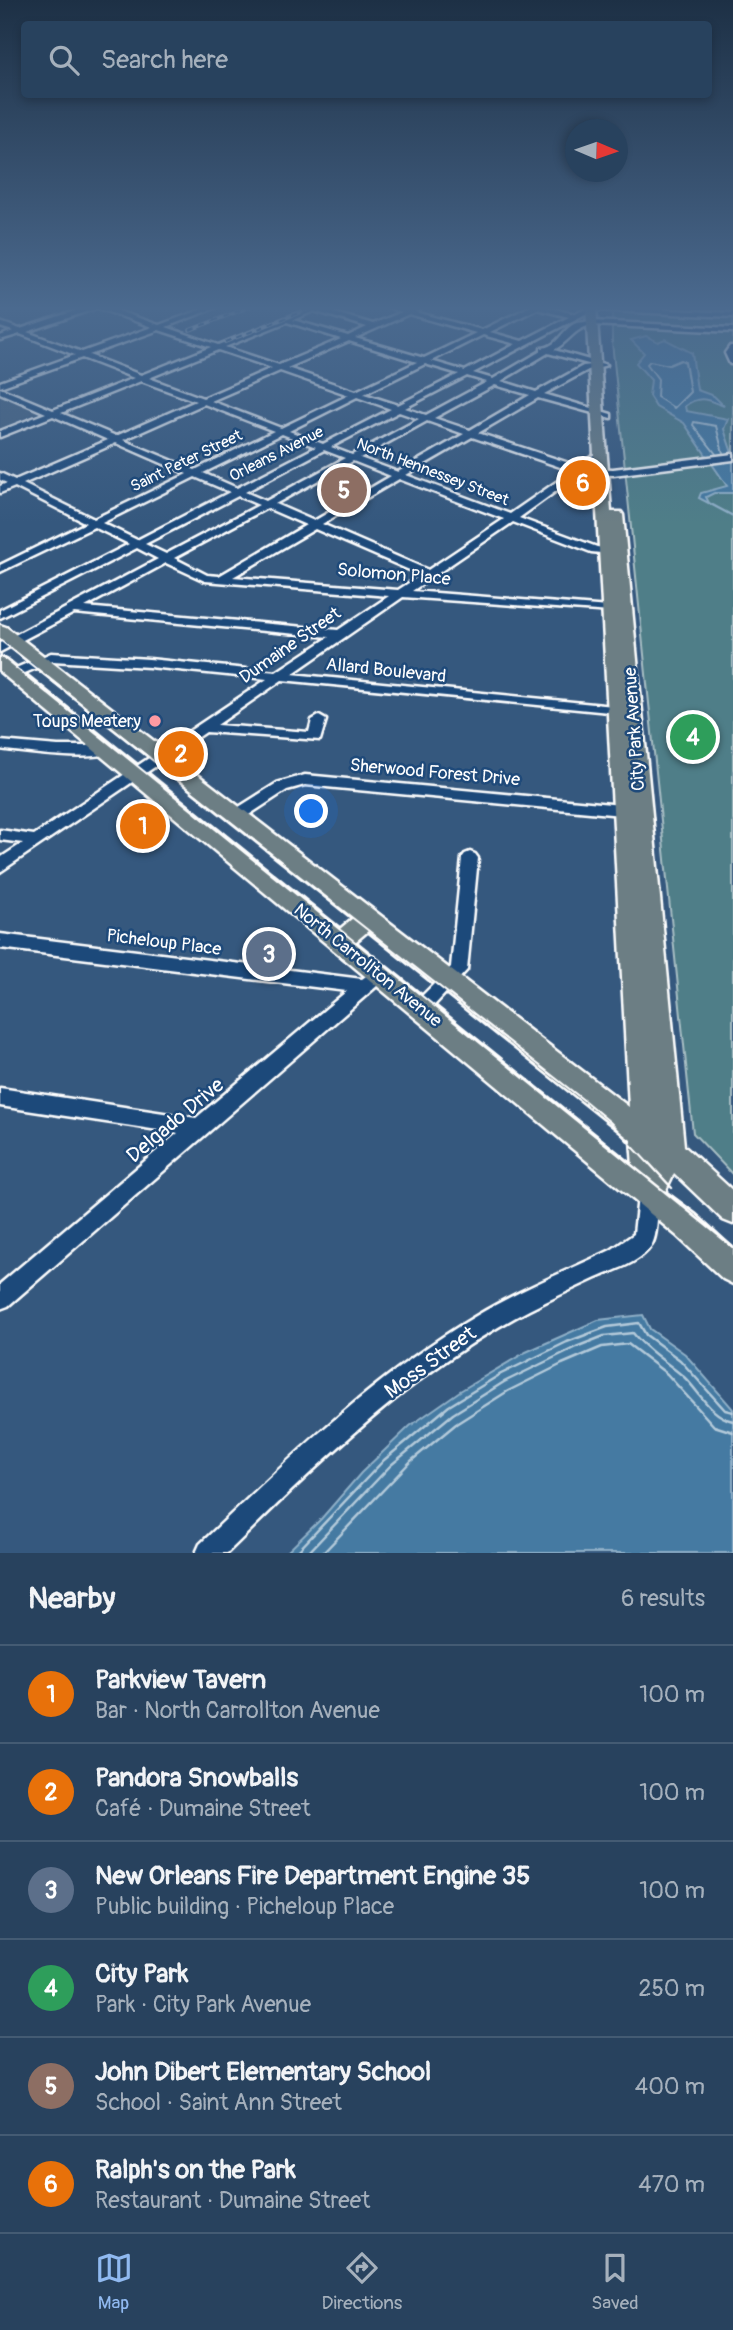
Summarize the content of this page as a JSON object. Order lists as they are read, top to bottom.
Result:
{
  "streets": {
    "main road": ["City Park Avenue", "North Carrollton Avenue"],
    "street": [
      "Orleans Avenue",
      "Saint Peter Street",
      "North Hennessey Street",
      "Solomon Place",
      "Dumaine Street",
      "Allard Boulevard",
      "Sherwood Forest Drive",
      "Picheloup Place",
      "Delgado Drive",
      "Moss Street"
    ]
  },
  "crossings": [
    ["Orleans Avenue", "North Hennessey Street"],
    ["Orleans Avenue", "Solomon Place"],
    ["Saint Peter Street", "North Hennessey Street"],
    ["Saint Peter Street", "Solomon Place"],
    ["North Hennessey Street", "Dumaine Street"],
    ["North Hennessey Street", "City Park Avenue"],
    ["Solomon Place", "Dumaine Street"],
    ["Solomon Place", "City Park Avenue"],
    ["Dumaine Street", "Allard Boulevard"],
    ["Dumaine Street", "City Park Avenue"],
    ["Dumaine Street", "North Carrollton Avenue"],
    ["Allard Boulevard", "City Park Avenue"],
    ["Allard Boulevard", "North Carrollton Avenue"],
    ["City Park Avenue", "Sherwood Forest Drive"],
    ["City Park Avenue", "North Carrollton Avenue"],
    ["City Park Avenue", "Moss Street"],
    ["Sherwood Forest Drive", "North Carrollton Avenue"],
    ["Picheloup Place", "North Carrollton Avenue"],
    ["Picheloup Place", "Delgado Drive"],
    ["North Carrollton Avenue", "Delgado Drive"],
    ["North Carrollton Avenue", "Moss Street"]
  ],
  "places": ["Toups Meatery"],
  "north": "right",
  "page": {
    "search": "Search here",
    "pins": [
      "6",
      "5",
      "4",
      "2",
      "1",
      "3"
    ],
    "heading": ["Nearby", "6 results"],
    "list": [
      {
        "mark": "1",
        "name": "Parkview Tavern",
        "note": "Bar · North Carrollton Avenue",
        "value": "100 m"
      },
      {
        "mark": "2",
        "name": "Pandora Snowballs",
        "note": "Café · Dumaine Street",
        "value": "100 m"
      },
      {
        "mark": "3",
        "name": "New Orleans Fire Department Engine 35",
        "note": "Public building · Picheloup Place",
        "value": "100 m"
      },
      {
        "mark": "4",
        "name": "City Park",
        "note": "Park · City Park Avenue",
        "value": "250 m"
      },
      {
        "mark": "5",
        "name": "John Dibert Elementary School",
        "note": "School · Saint Ann Street",
        "value": "400 m"
      },
      {
        "mark": "6",
        "name": "Ralph's on the Park",
        "note": "Restaurant · Dumaine Street",
        "value": "470 m"
      }
    ],
    "nav": ["Map", "Directions", "Saved"]
  }
}
